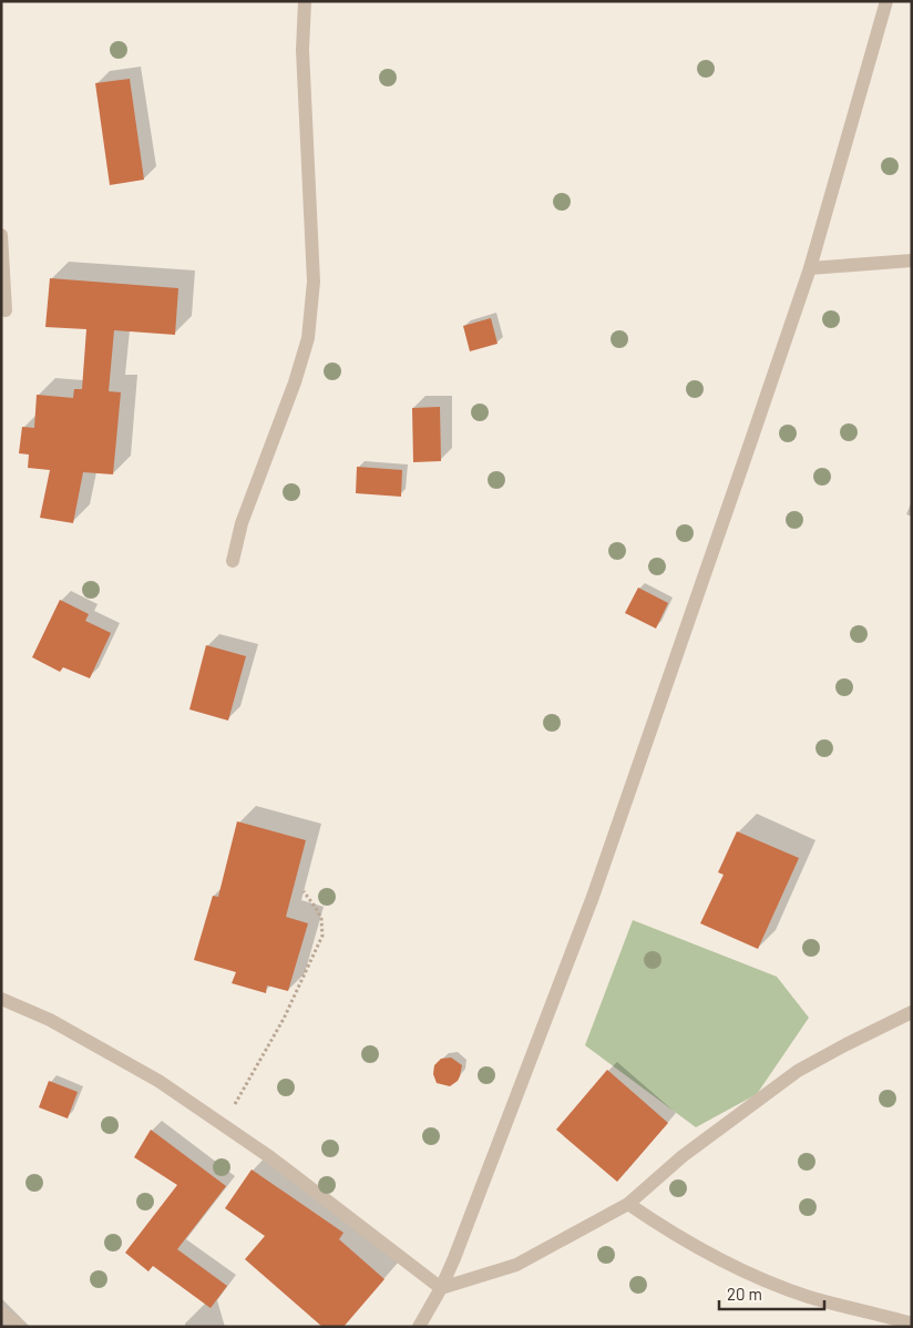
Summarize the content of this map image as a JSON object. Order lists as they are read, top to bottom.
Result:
{
  "scale_bar": "20 m"
}
